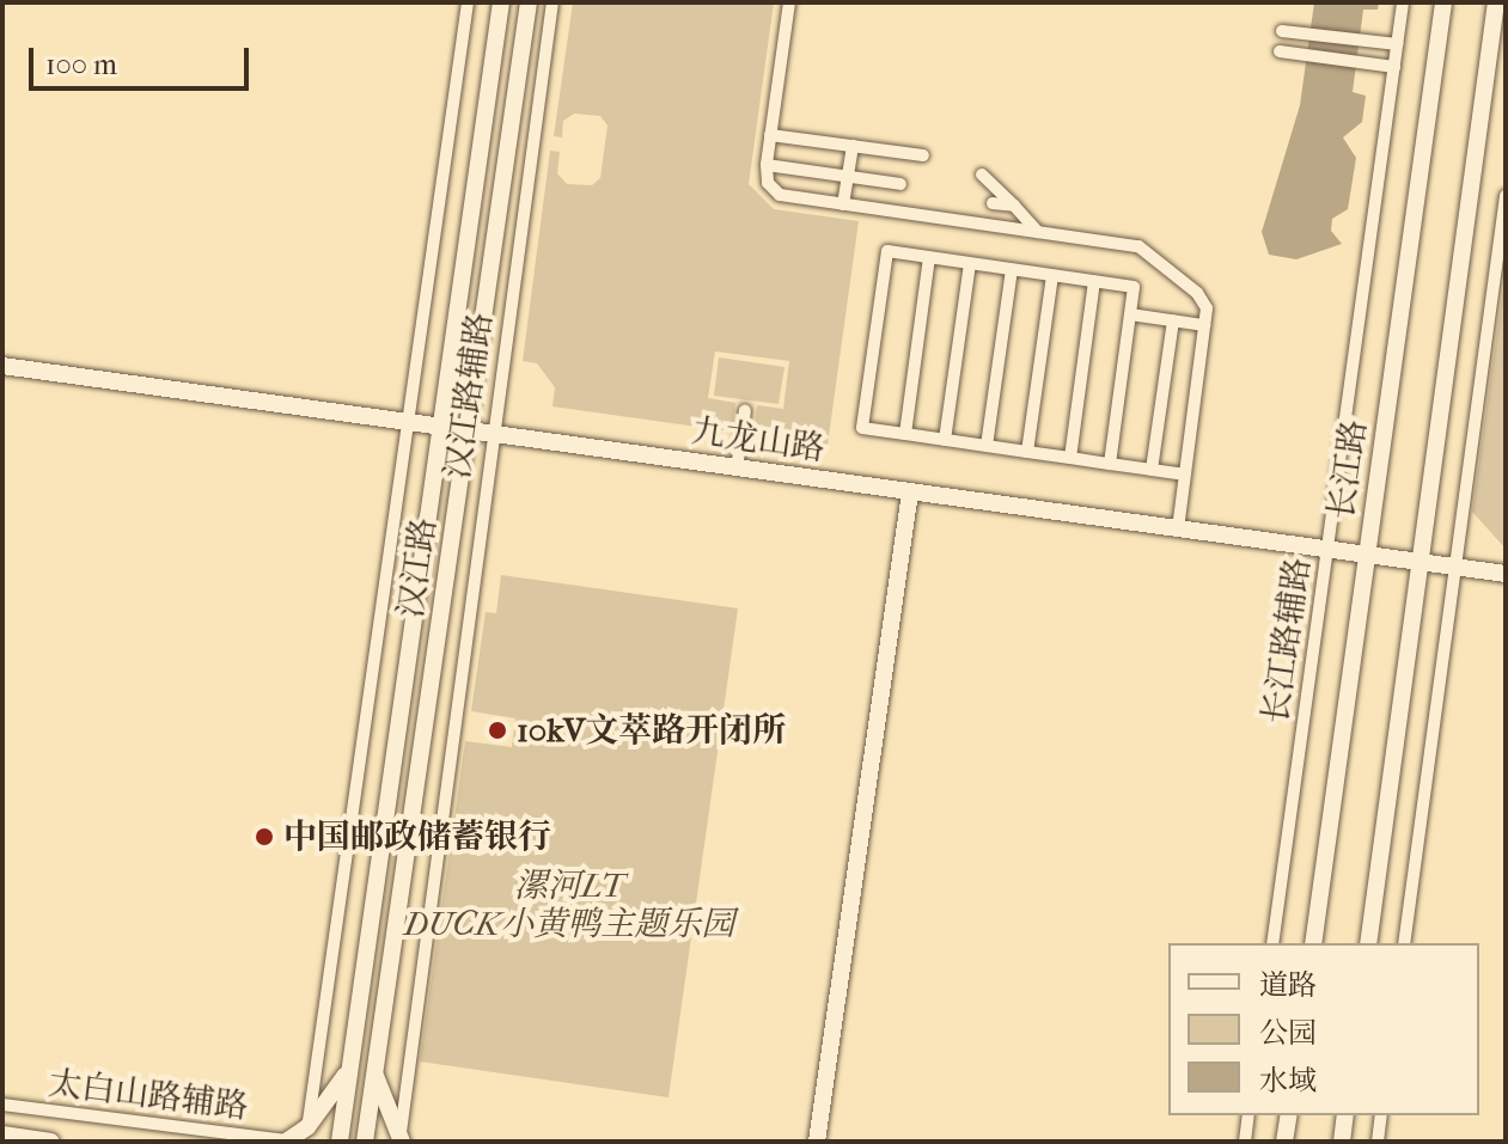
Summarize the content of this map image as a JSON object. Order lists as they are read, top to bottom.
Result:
{
  "streets": {
    "street": [
      "汉江路辅路",
      "九龙山路",
      "长江路",
      "汉江路",
      "长江路辅路",
      "太白山路辅路"
    ]
  },
  "crossings": [
    ["汉江路辅路", "九龙山路"],
    ["九龙山路", "长江路"],
    ["九龙山路", "汉江路"],
    ["九龙山路", "长江路辅路"]
  ],
  "parks": ["漯河LT DUCK小黄鸭主题乐园"],
  "places": ["10kV文萃路开闭所", "中国邮政储蓄银行"],
  "legend": ["道路", "公园", "水域"],
  "scale_bar": "100 m"
}
